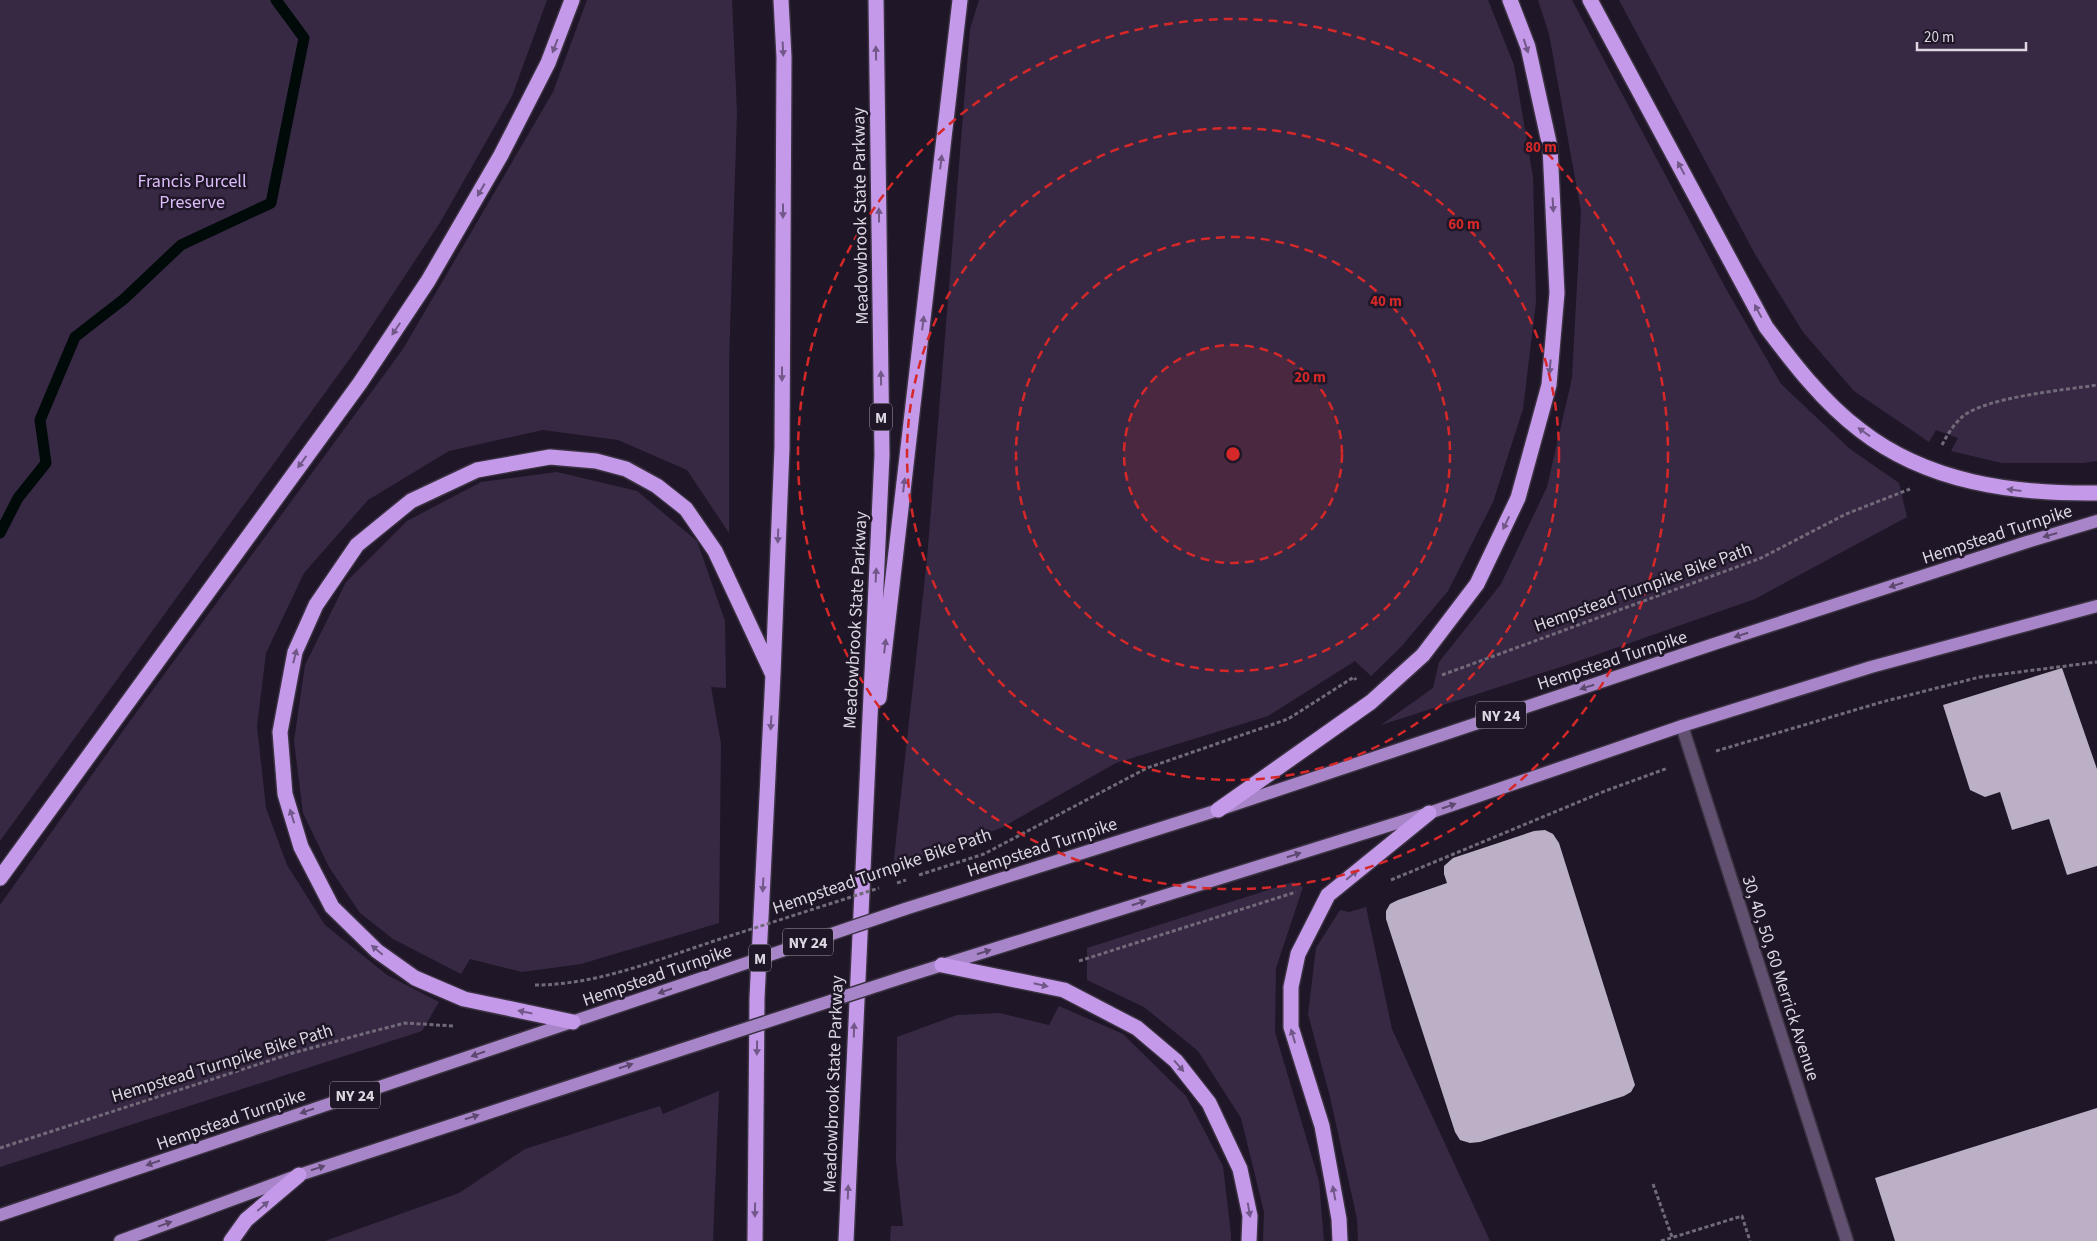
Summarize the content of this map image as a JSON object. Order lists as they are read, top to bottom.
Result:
{
  "streets": {
    "highway": ["Meadowbrook State Parkway", "M"],
    "main road": ["Hempstead Turnpike", "NY 24"],
    "lane": ["30, 40, 50, 60 Merrick Avenue"],
    "path": ["Hempstead Turnpike Bike Path"]
  },
  "parks": ["Francis Purcell Preserve"],
  "scale_bar": "20 m",
  "rings": [
    "80 m",
    "60 m",
    "40 m",
    "20 m"
  ]
}
